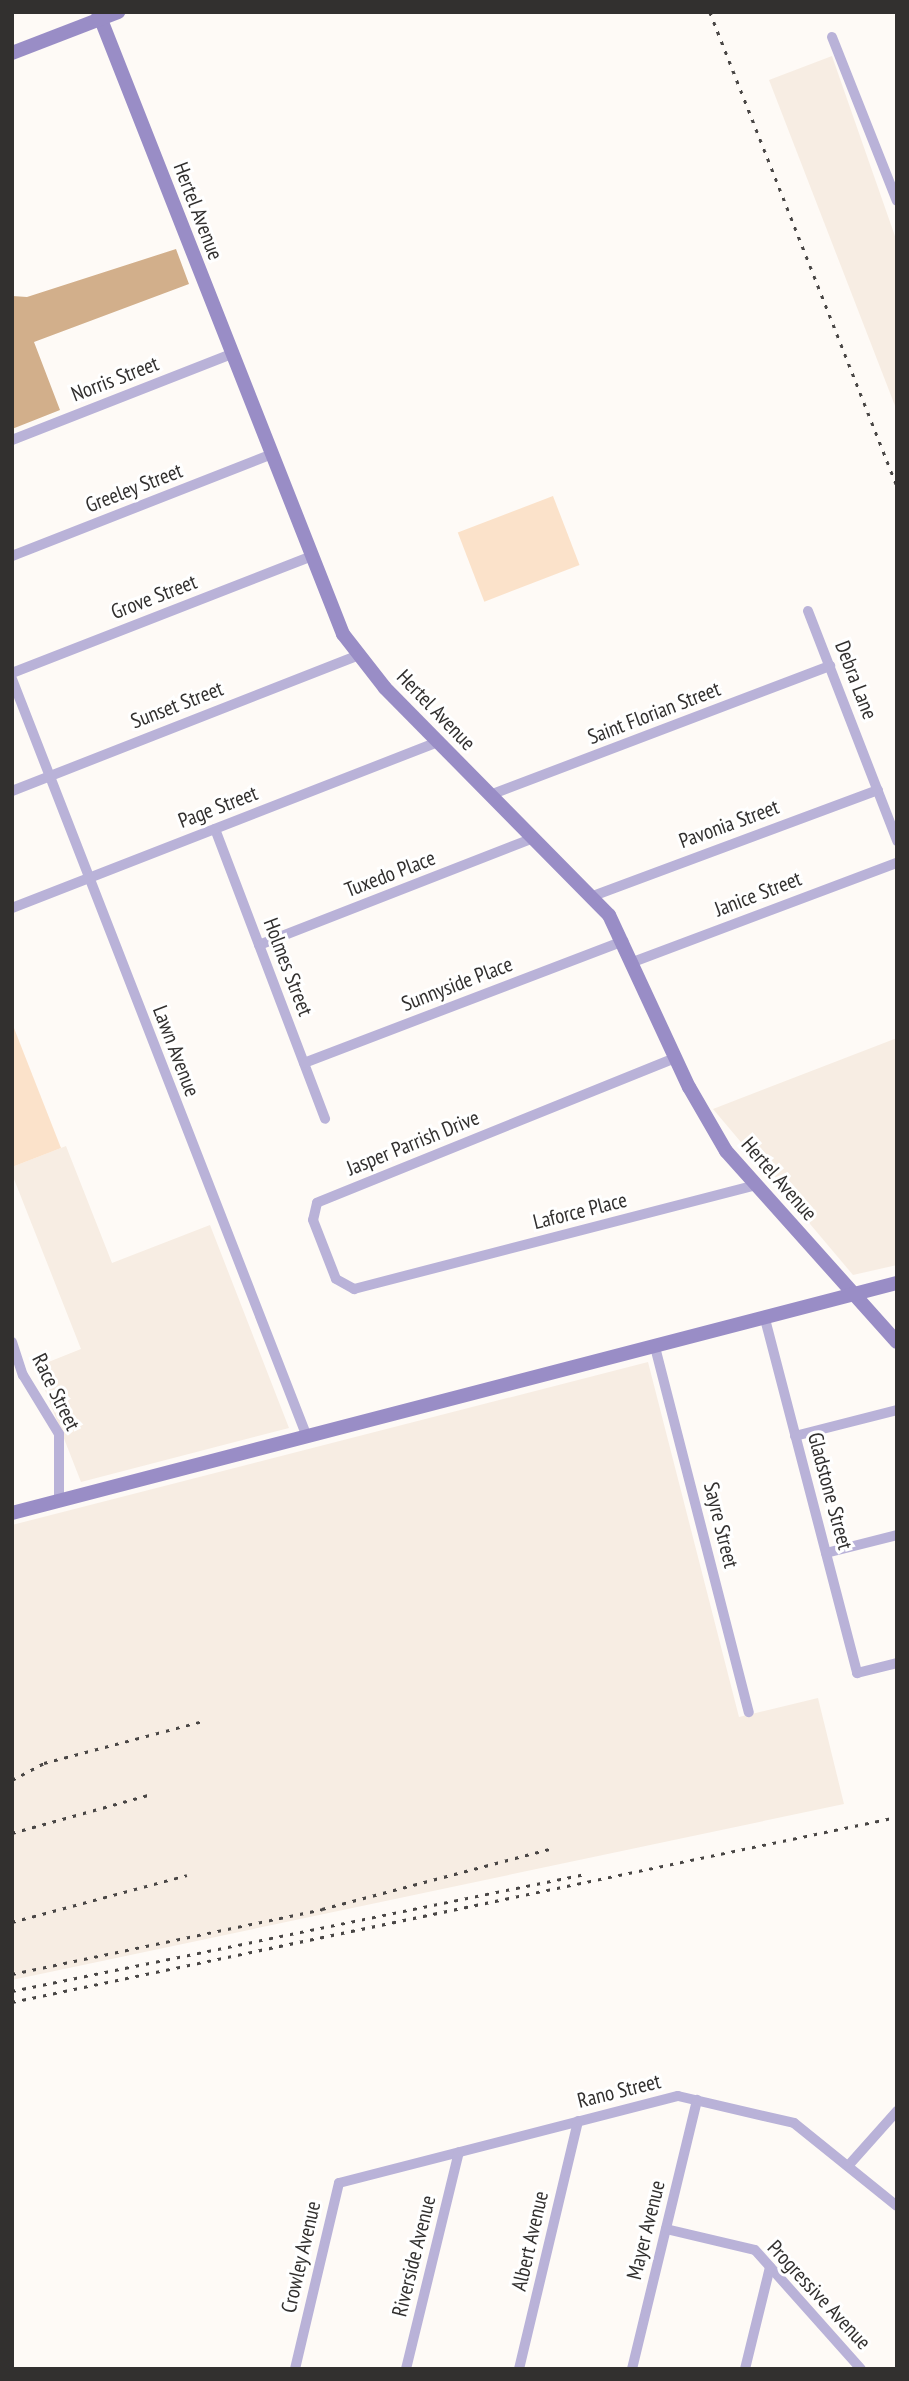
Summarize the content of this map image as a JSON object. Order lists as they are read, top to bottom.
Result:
{
  "streets": {
    "street": [
      "Hertel Avenue",
      "Norris Street",
      "Greeley Street",
      "Grove Street",
      "Debra Lane",
      "Sunset Street",
      "Saint Florian Street",
      "Page Street",
      "Pavonia Street",
      "Tuxedo Place",
      "Janice Street",
      "Holmes Street",
      "Sunnyside Place",
      "Lawn Avenue",
      "Jasper Parrish Drive",
      "Laforce Place",
      "Race Street",
      "Gladstone Street",
      "Sayre Street",
      "Rano Street",
      "Mayer Avenue",
      "Albert Avenue",
      "Riverside Avenue",
      "Crowley Avenue",
      "Progressive Avenue"
    ]
  },
  "crossings": [
    ["Hertel Avenue", "Norris Street"],
    ["Hertel Avenue", "Greeley Street"],
    ["Hertel Avenue", "Grove Street"],
    ["Hertel Avenue", "Sunset Street"],
    ["Hertel Avenue", "Saint Florian Street"],
    ["Hertel Avenue", "Page Street"],
    ["Hertel Avenue", "Pavonia Street"],
    ["Hertel Avenue", "Tuxedo Place"],
    ["Hertel Avenue", "Janice Street"],
    ["Hertel Avenue", "Sunnyside Place"],
    ["Hertel Avenue", "Jasper Parrish Drive"],
    ["Hertel Avenue", "Laforce Place"],
    ["Grove Street", "Lawn Avenue"],
    ["Debra Lane", "Saint Florian Street"],
    ["Debra Lane", "Pavonia Street"],
    ["Sunset Street", "Lawn Avenue"],
    ["Page Street", "Holmes Street"],
    ["Page Street", "Lawn Avenue"],
    ["Tuxedo Place", "Holmes Street"],
    ["Holmes Street", "Sunnyside Place"],
    ["Jasper Parrish Drive", "Laforce Place"],
    ["Rano Street", "Mayer Avenue"],
    ["Rano Street", "Albert Avenue"],
    ["Rano Street", "Riverside Avenue"],
    ["Rano Street", "Crowley Avenue"],
    ["Mayer Avenue", "Progressive Avenue"]
  ]
}
